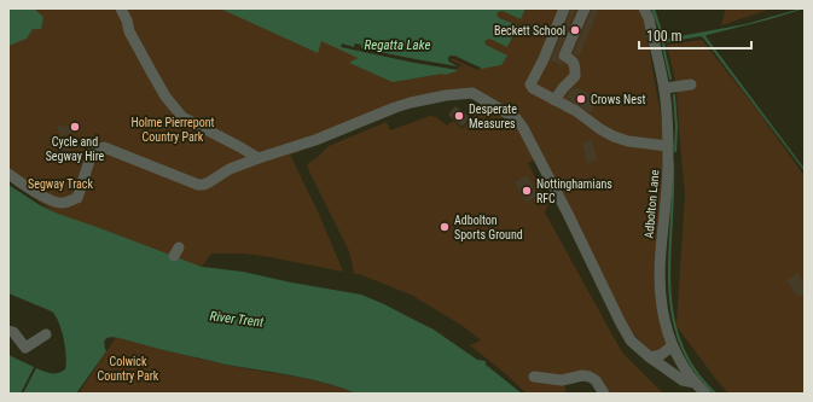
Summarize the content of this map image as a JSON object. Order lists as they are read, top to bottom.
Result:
{
  "streets": {
    "street": ["Adbolton Lane"]
  },
  "water": ["Regatta Lake", "River Trent"],
  "parks": ["Holme Pierrepont Country Park", "Segway Track", "Colwick Country Park"],
  "places": [
    "Beckett School",
    "Crows Nest",
    "Desperate Measures",
    "Cycle and Segway Hire",
    "Nottinghamians RFC",
    "Adbolton Sports Ground"
  ],
  "scale_bar": "100 m"
}
